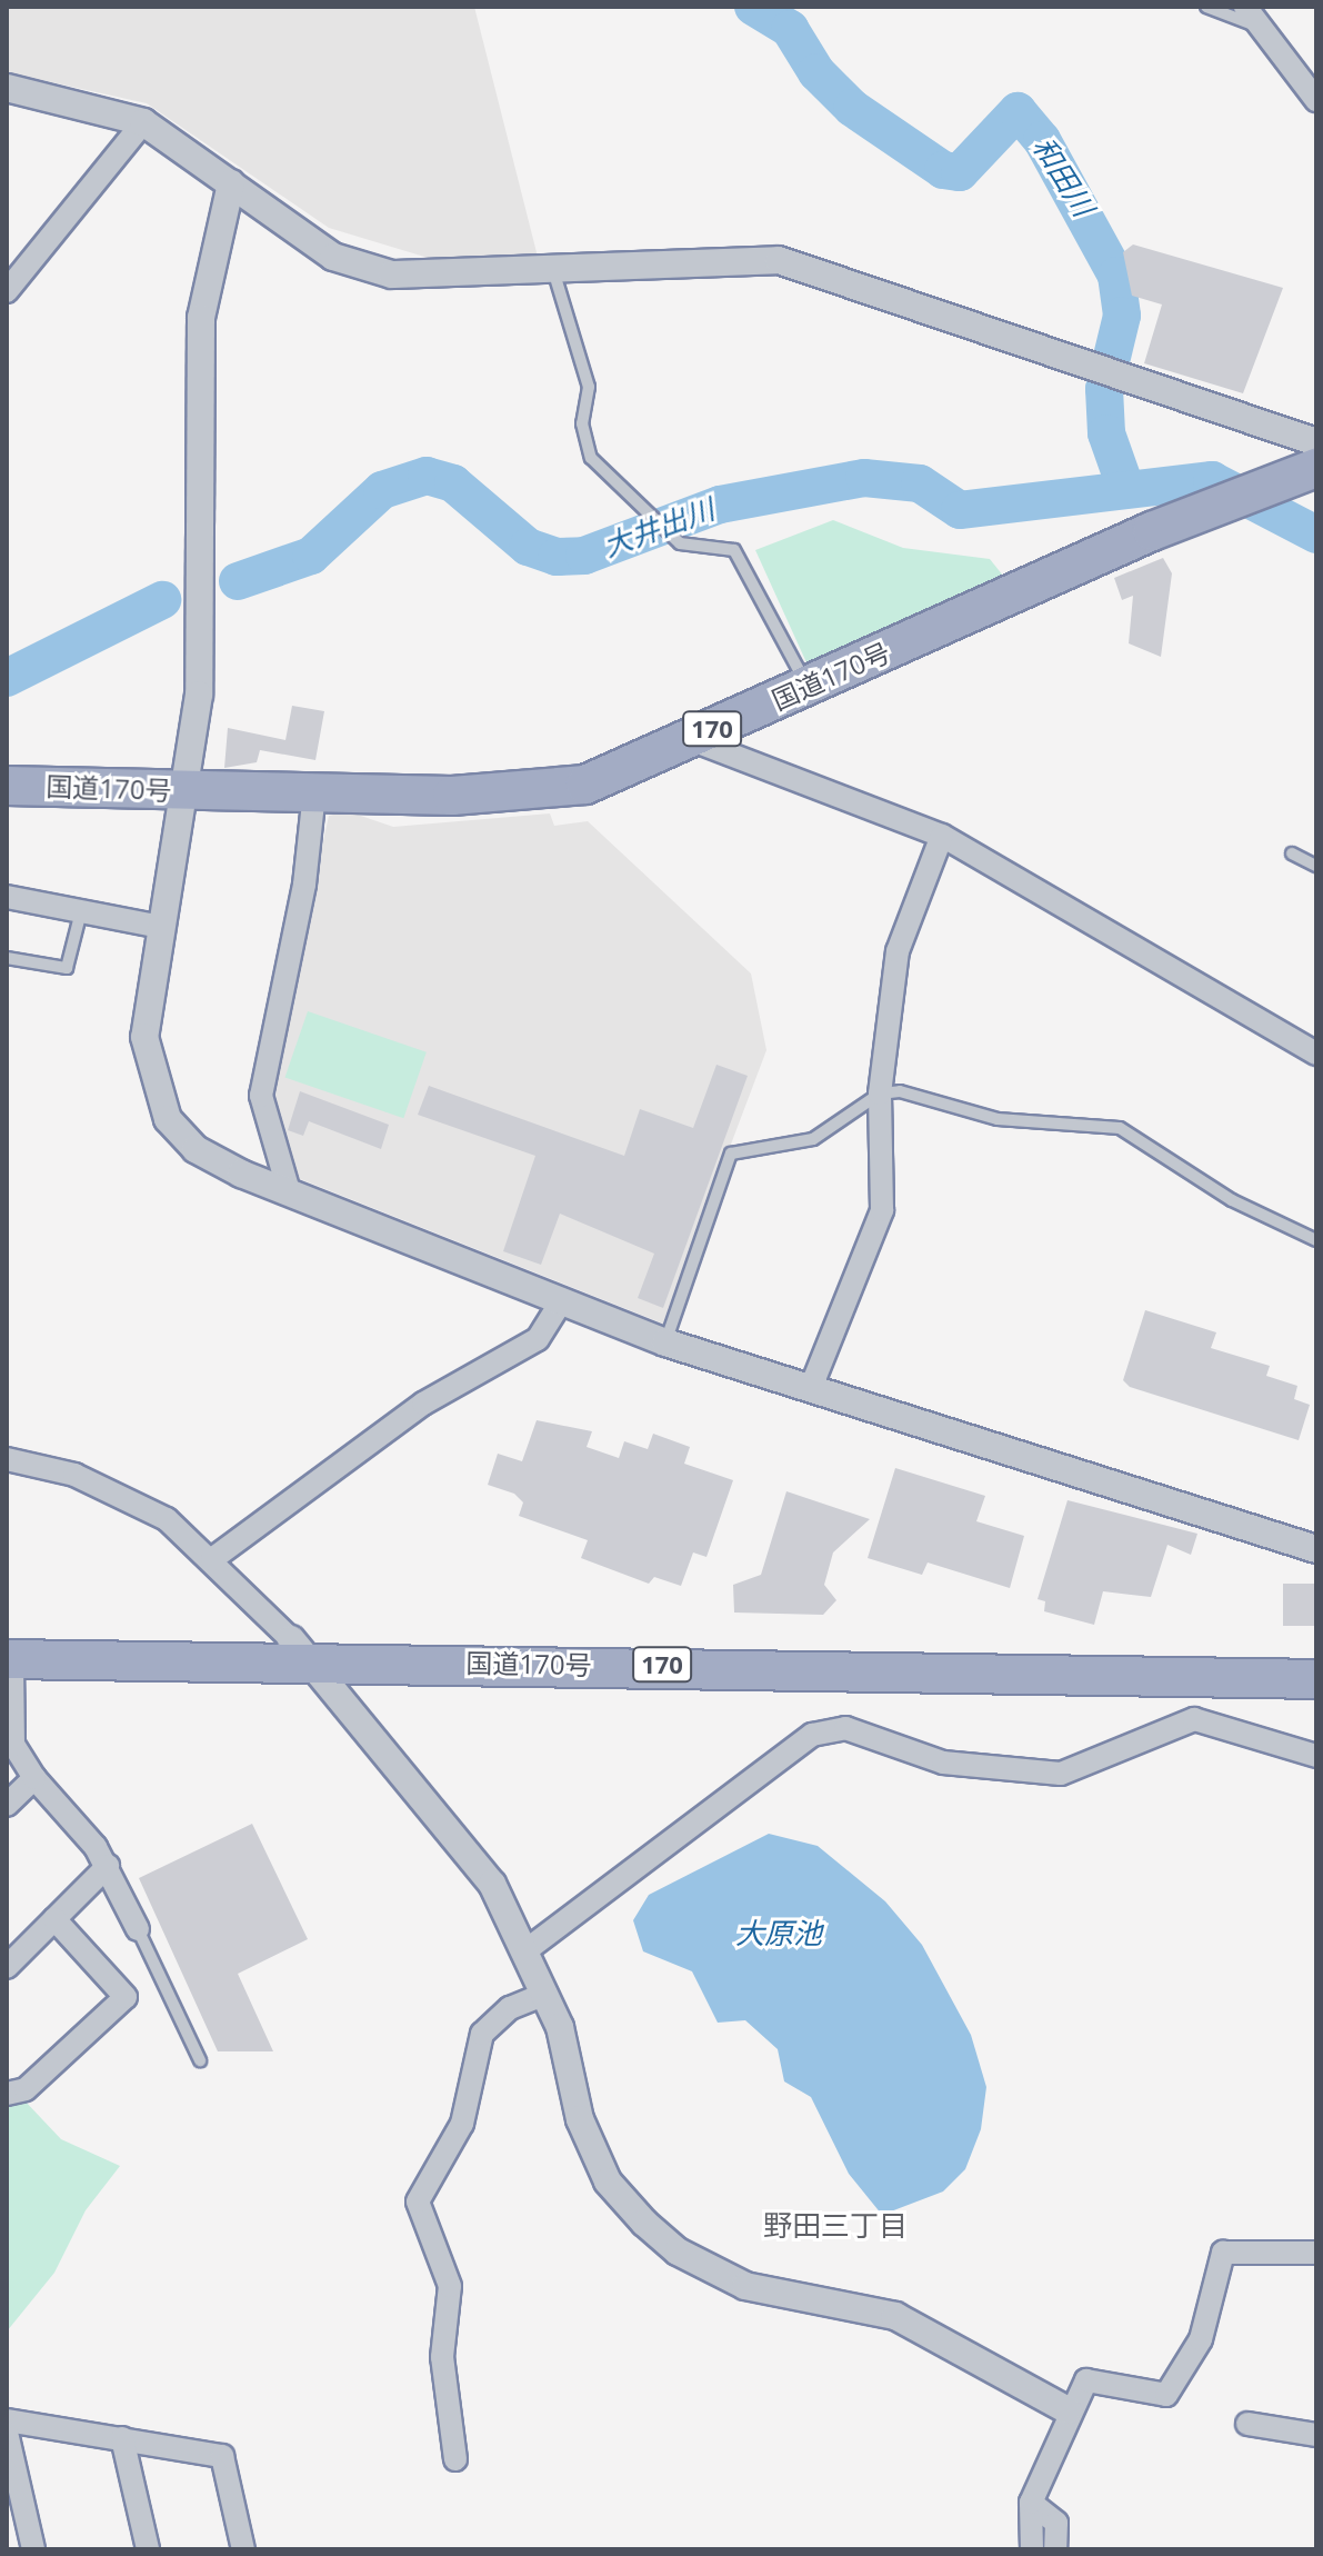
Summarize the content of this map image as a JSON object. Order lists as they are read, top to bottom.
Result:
{
  "streets": {
    "highway": ["国道170号", "170"]
  },
  "districts": ["野田三丁目"],
  "water": ["和田川", "大井出川", "大原池"]
}
